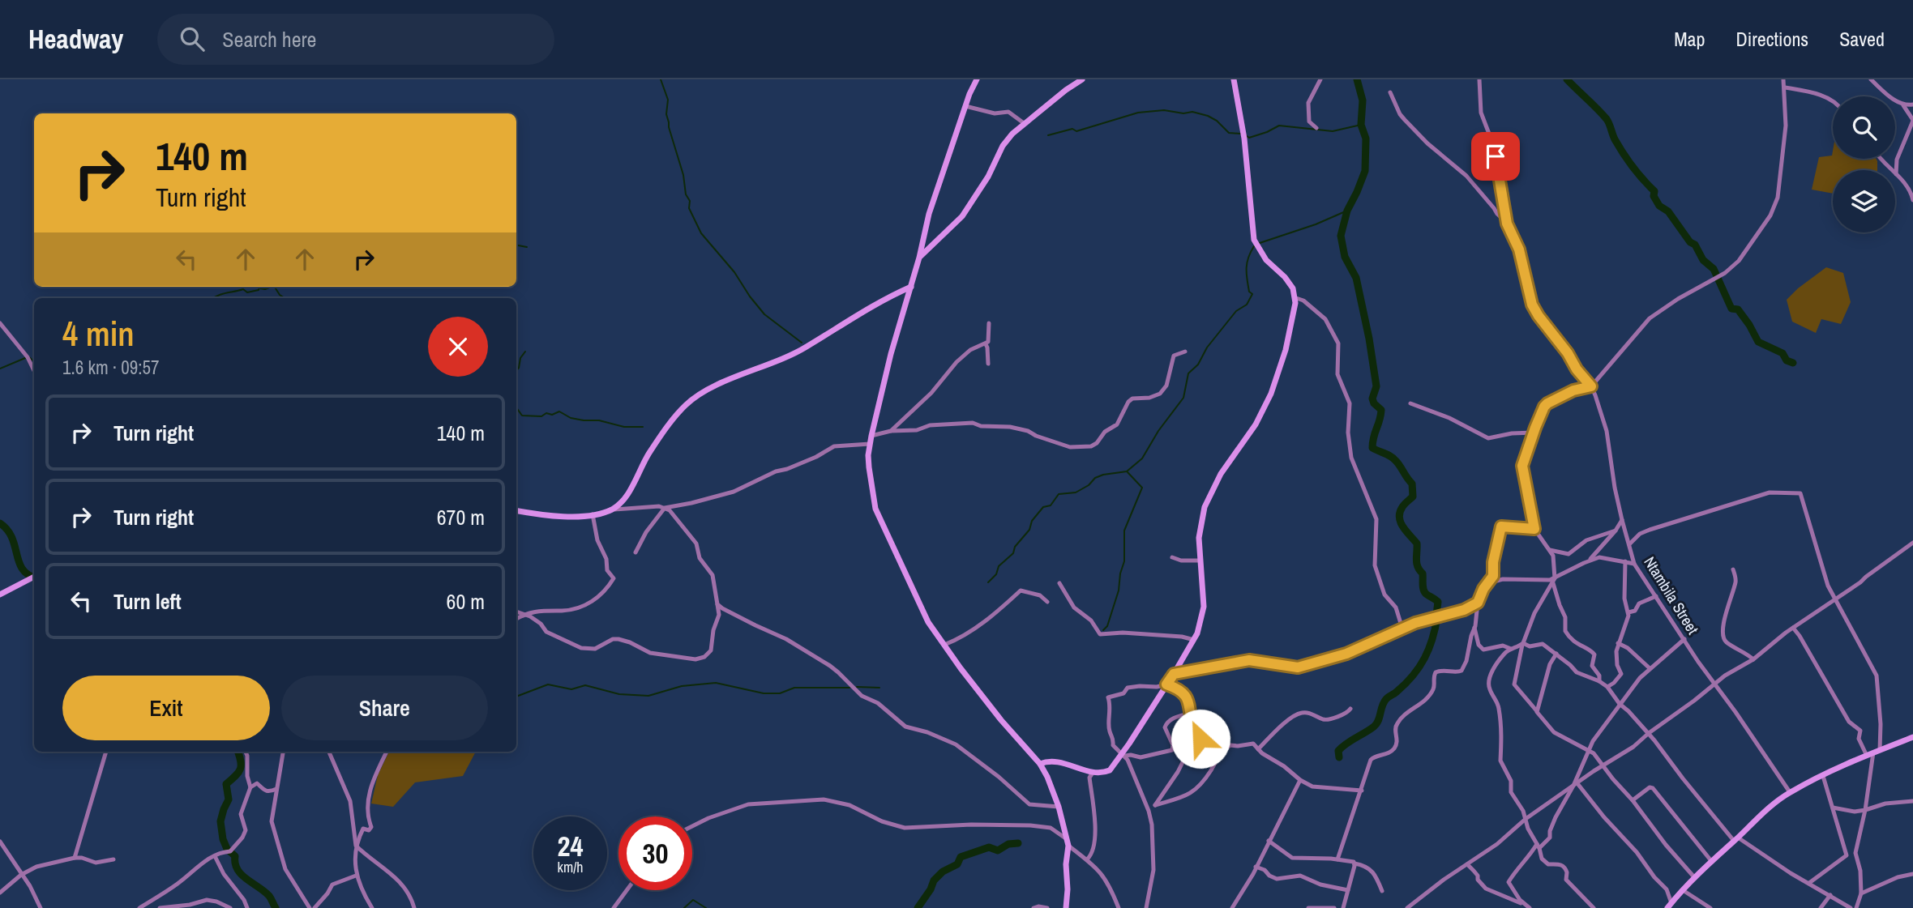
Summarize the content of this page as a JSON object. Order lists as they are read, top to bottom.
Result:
{
  "streets": {
    "street": ["Ntambila Street"]
  },
  "page": {
    "header": "Headway",
    "search": "Search here",
    "nav": ["Map", "Directions", "Saved"],
    "turn": ["140 m", "Turn right"],
    "heading": ["4 min", "1.6 km · 09:57"],
    "list": [
      {
        "name": "Turn right",
        "value": "140 m"
      },
      {
        "name": "Turn right",
        "value": "670 m"
      },
      {
        "name": "Turn left",
        "value": "60 m"
      }
    ],
    "buttons": ["Exit", "Share"],
    "speed": "24 km/h",
    "limit": "30"
  }
}
